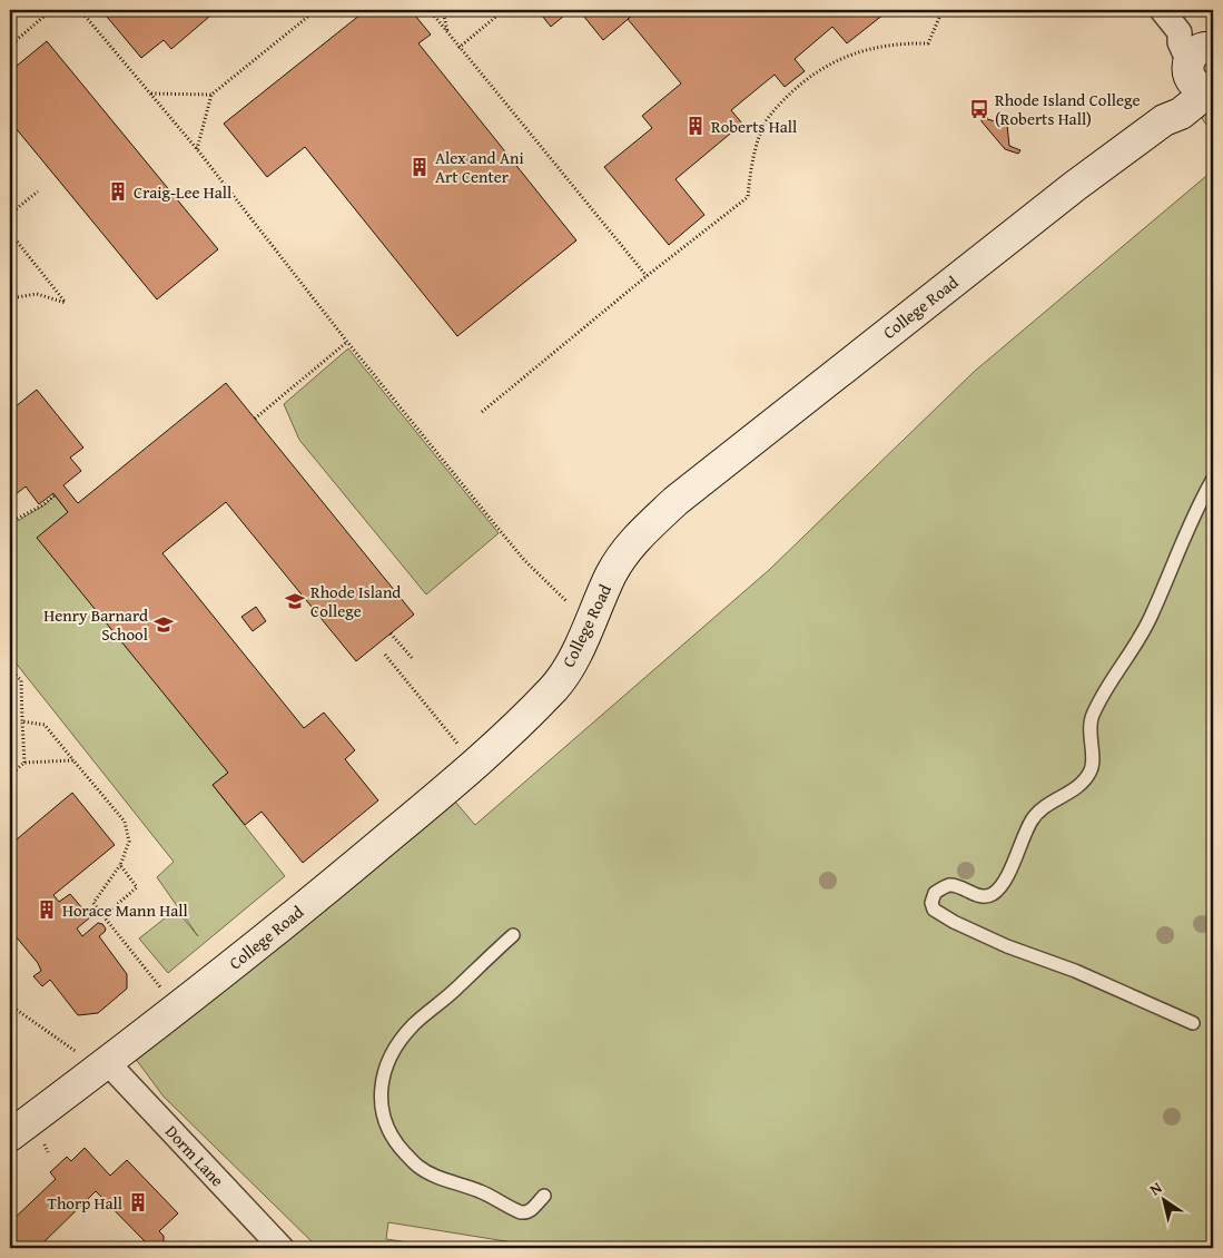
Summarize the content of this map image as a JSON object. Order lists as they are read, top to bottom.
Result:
{
  "streets": {
    "street": ["College Road", "Dorm Lane"]
  },
  "crossings": [
    ["College Road", "Dorm Lane"]
  ],
  "places": {
    "bus stop": ["Rhode Island College (Roberts Hall)"],
    "building": [
      "Roberts Hall",
      "Alex and Ani Art Center",
      "Craig-Lee Hall",
      "Horace Mann Hall",
      "Thorp Hall"
    ],
    "school or university": ["Rhode Island College", "Henry Barnard School"]
  },
  "north": "top left"
}
